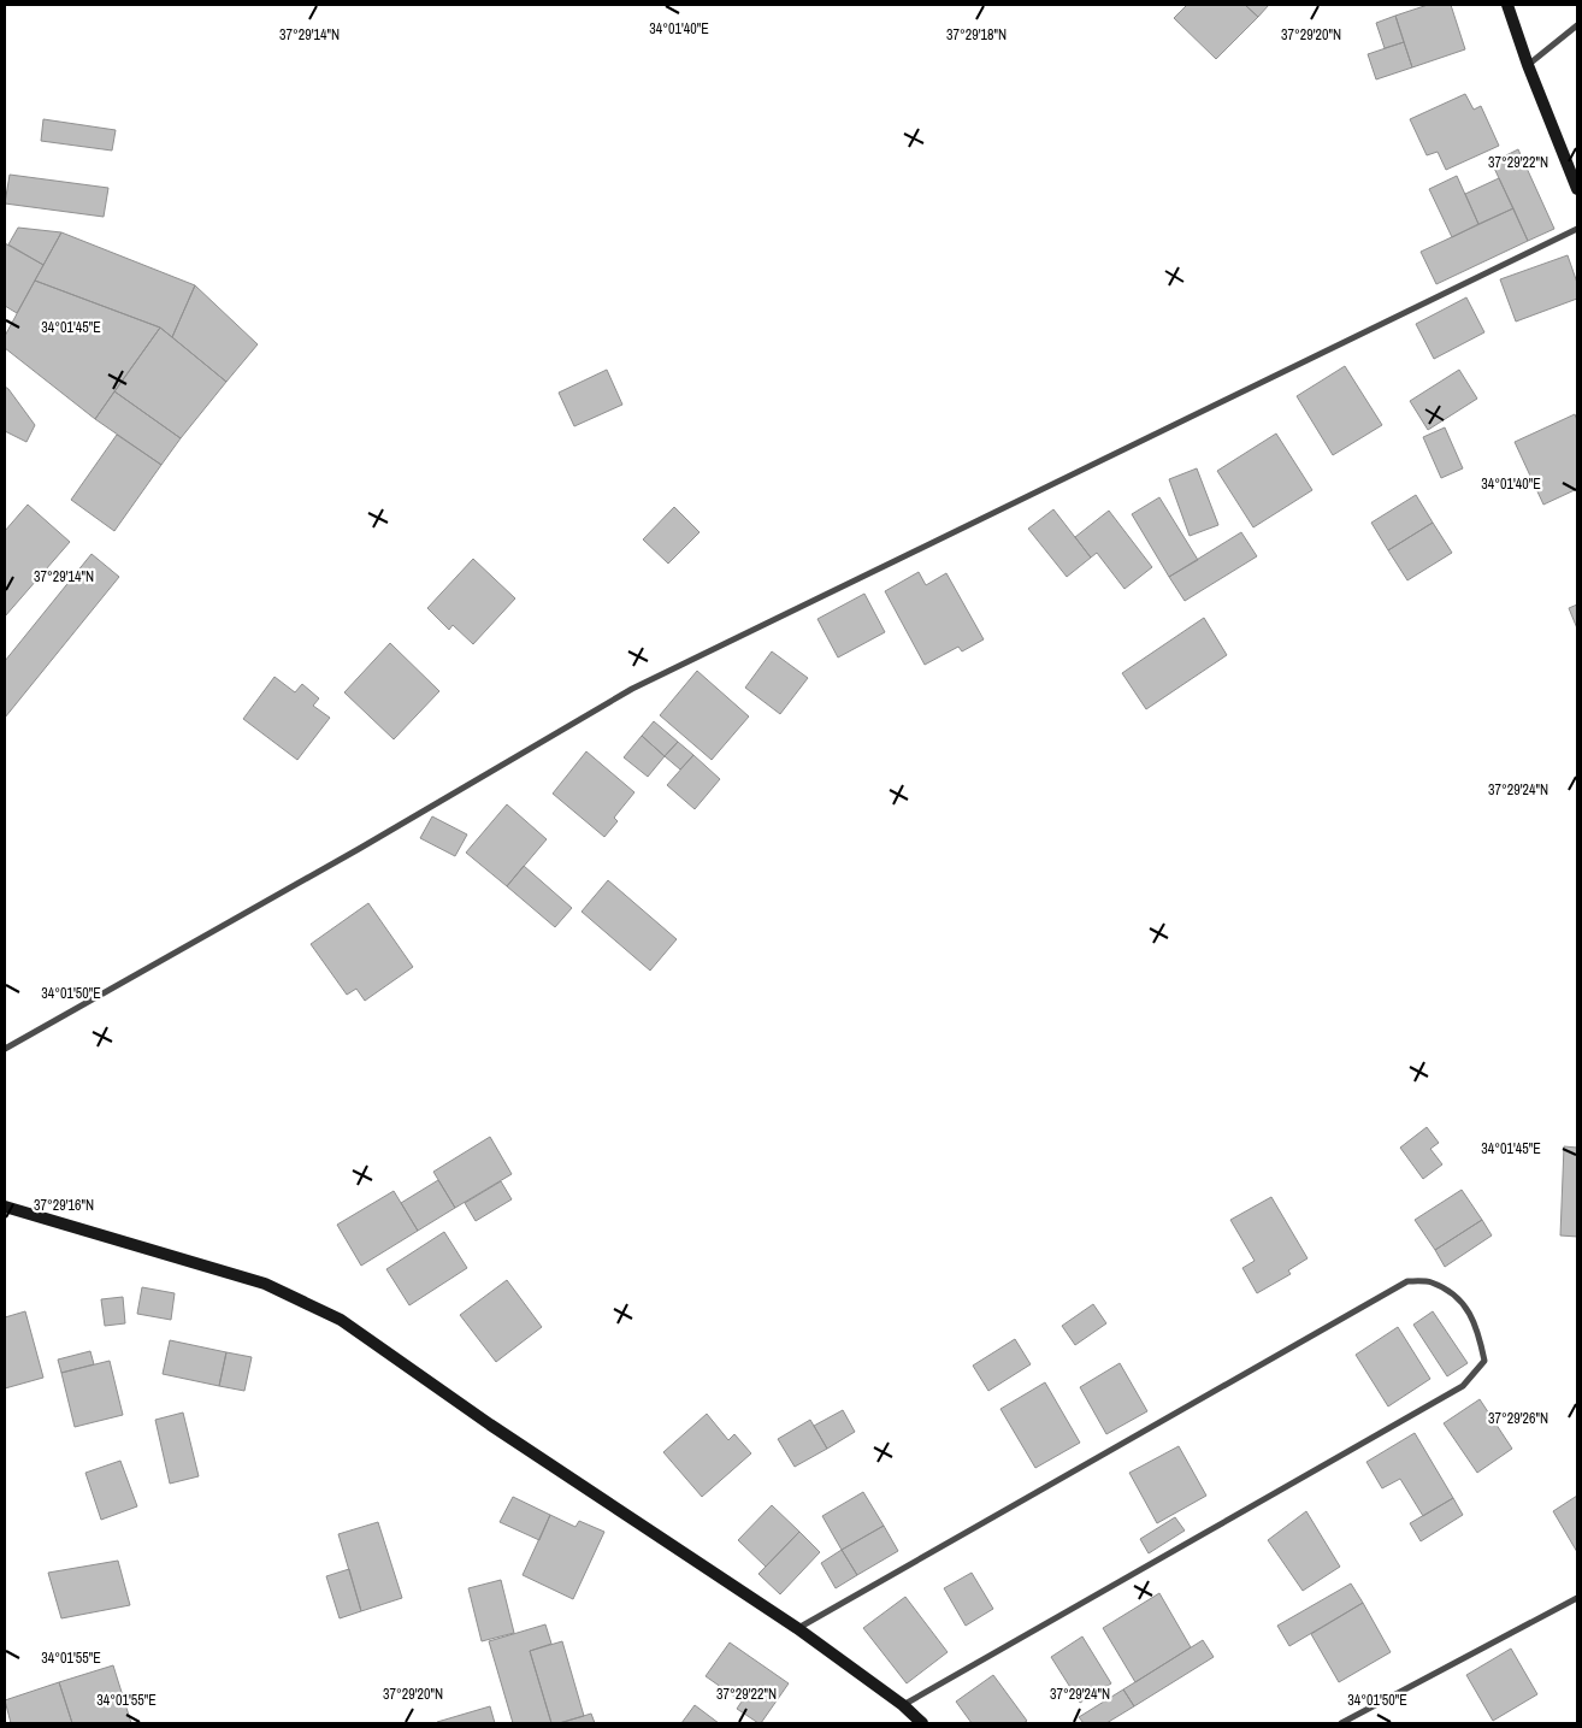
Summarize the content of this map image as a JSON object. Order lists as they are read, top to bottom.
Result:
{
  "coordinates": [
    "34°01'40\"E",
    "37°29'14\"N",
    "37°29'18\"N",
    "37°29'20\"N",
    "37°29'22\"N",
    "34°01'45\"E",
    "37°29'24\"N",
    "34°01'50\"E",
    "37°29'16\"N",
    "37°29'26\"N",
    "34°01'55\"E"
  ]
}
